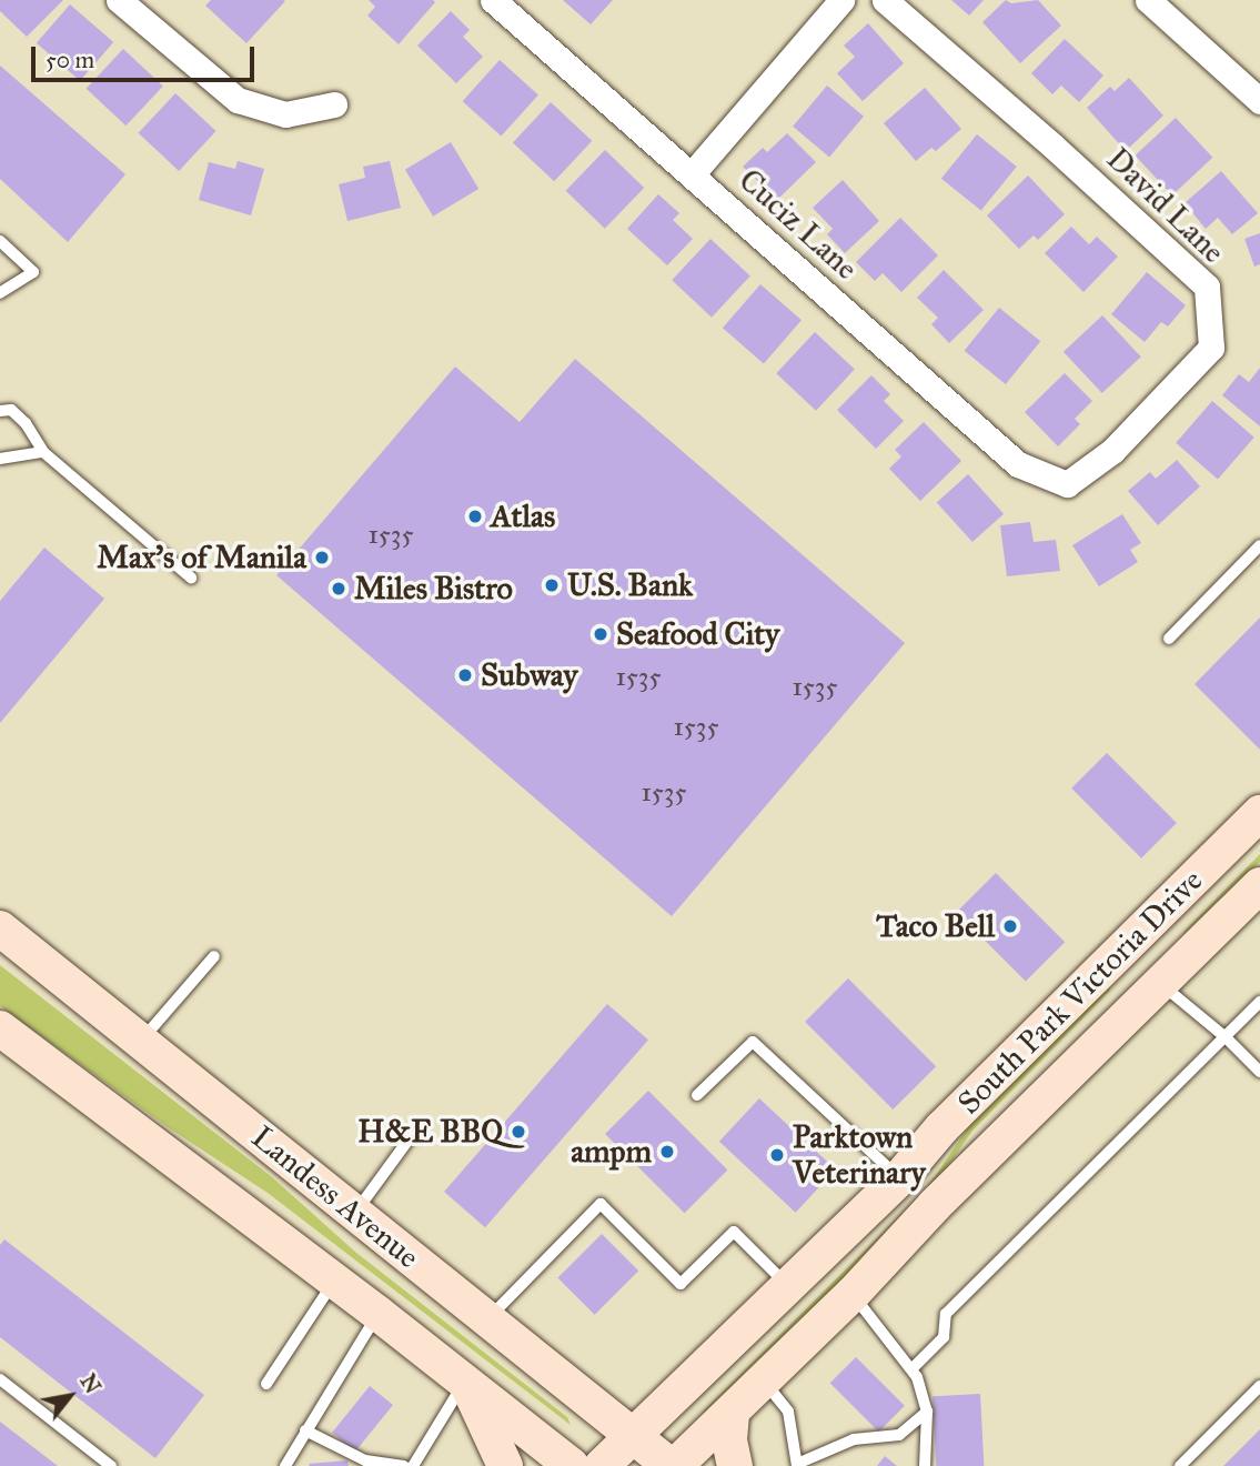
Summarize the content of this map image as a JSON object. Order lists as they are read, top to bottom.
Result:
{
  "streets": {
    "main road": ["South Park Victoria Drive", "Landess Avenue"],
    "street": ["David Lane", "Cuciz Lane"]
  },
  "crossings": [
    ["David Lane", "Cuciz Lane"],
    ["South Park Victoria Drive", "Landess Avenue"]
  ],
  "places": [
    "Atlas",
    "Max's of Manila",
    "U.S. Bank",
    "Miles Bistro",
    "Seafood City",
    "Subway",
    "Taco Bell",
    "H&E BBQ",
    "ampm",
    "Parktown Veterinary"
  ],
  "house_numbers": [
    "1535",
    "1535",
    "1535",
    "1535",
    "1535"
  ],
  "scale_bar": "50 m",
  "north": "top right"
}
